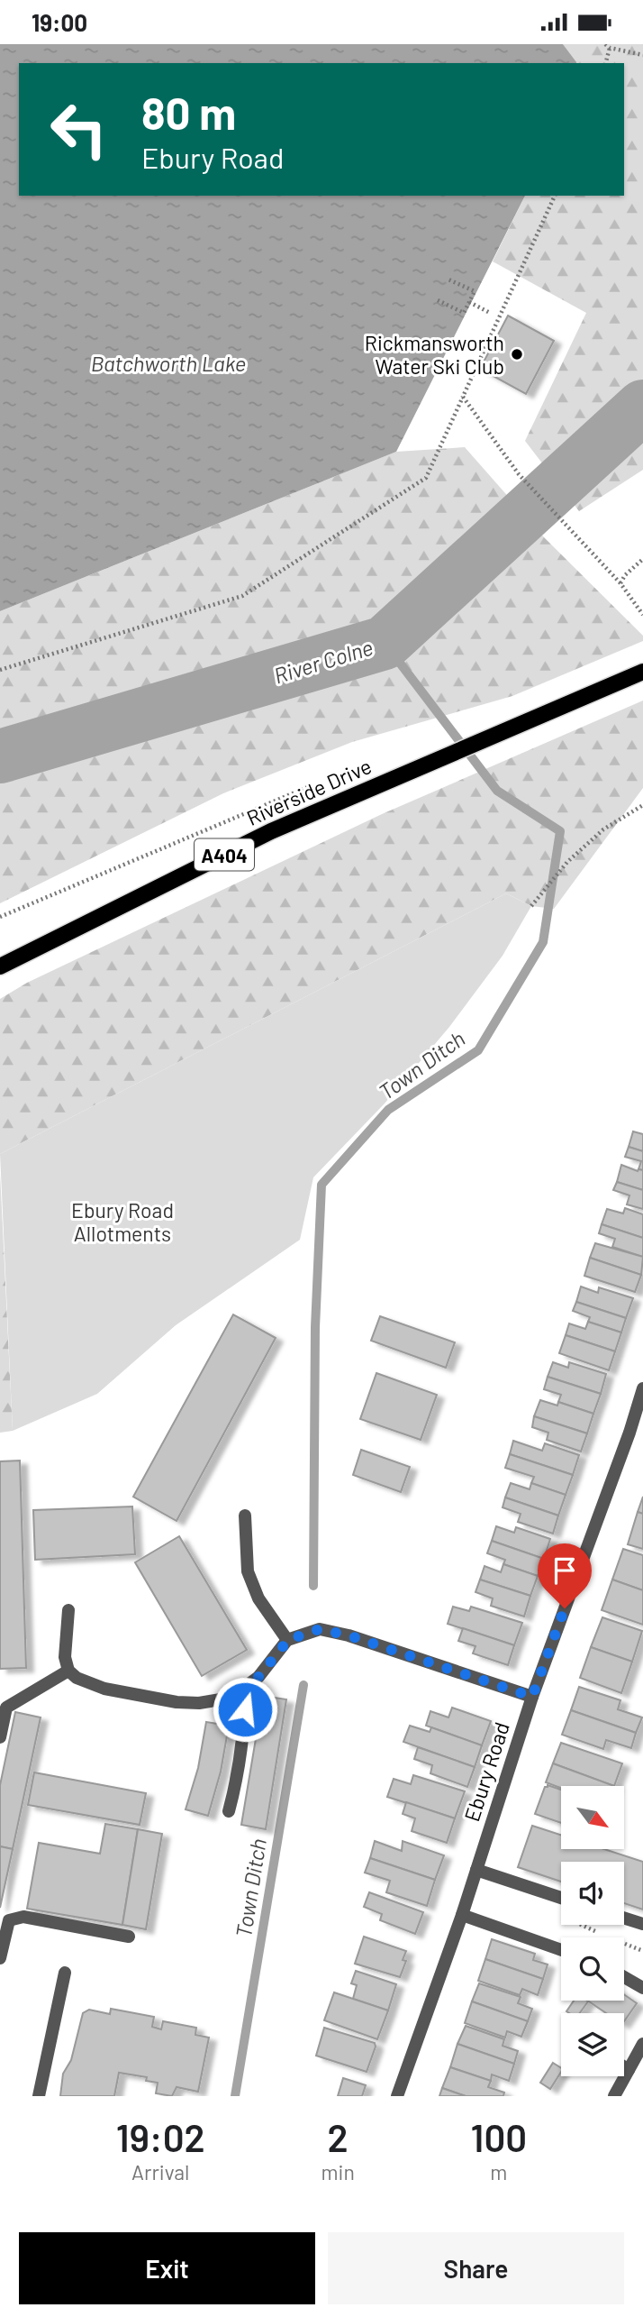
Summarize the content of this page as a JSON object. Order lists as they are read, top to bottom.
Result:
{
  "streets": {
    "main road": ["Riverside Drive", "A404"],
    "street": ["Ebury Road"]
  },
  "water": ["Batchworth Lake", "River Colne", "Town Ditch"],
  "parks": ["Ebury Road Allotments"],
  "places": ["Rickmansworth Water Ski Club"],
  "north": "bottom right",
  "page": {
    "status": "19:00",
    "turn": ["80 m", "Ebury Road"],
    "eta": [
      "19:02",
      "Arrival",
      "2",
      "min",
      "100",
      "m"
    ],
    "buttons": ["Exit", "Share"]
  }
}
